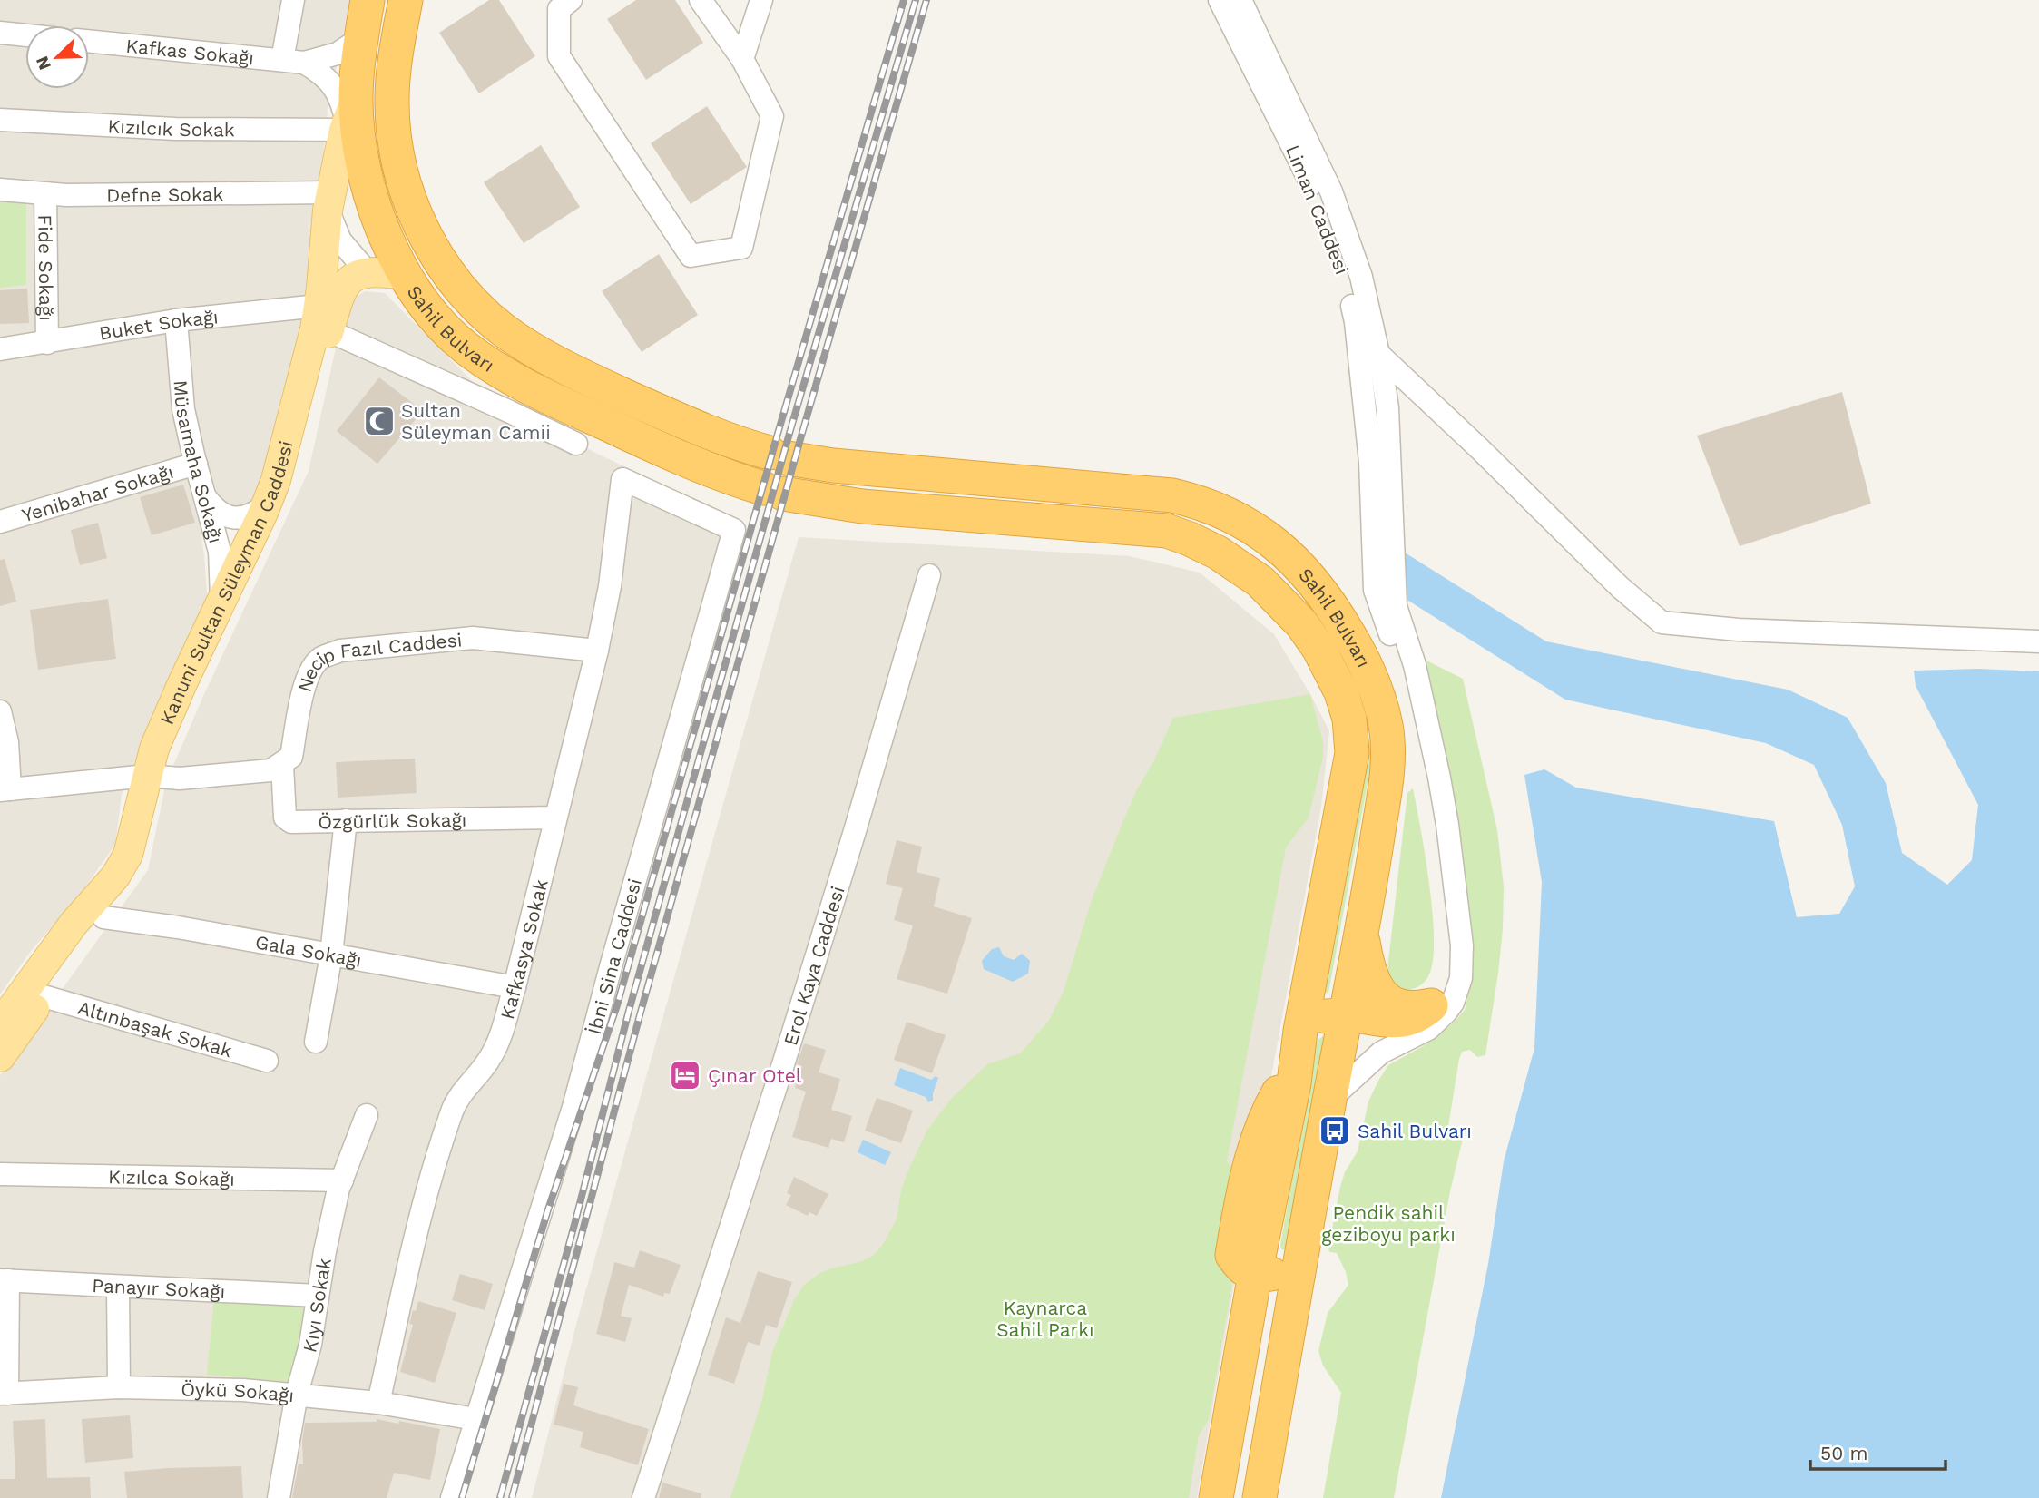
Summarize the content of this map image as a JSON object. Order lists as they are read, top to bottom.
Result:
{
  "streets": {
    "highway": ["Sahil Bulvarı"],
    "main road": ["Kanuni Sultan Süleyman Caddesi"],
    "street": [
      "Kafkas Sokağı",
      "Kızılcık Sokak",
      "Defne Sokak",
      "Liman Caddesi",
      "Fide Sokağı",
      "Buket Sokağı",
      "Müsamaha Sokağı",
      "Yenibahar Sokağı",
      "Necip Fazıl Caddesi",
      "Özgürlük Sokağı",
      "Kafkasya Sokak",
      "Gala Sokağı",
      "İbni Sina Caddesi",
      "Erol Kaya Caddesi",
      "Altınbaşak Sokak",
      "Kızılca Sokağı",
      "Panayır Sokağı",
      "Kıyı Sokak",
      "Öykü Sokağı"
    ]
  },
  "crossings": [
    ["Kızılcık Sokak", "Sahil Bulvarı"],
    ["Kızılcık Sokak", "Kanuni Sultan Süleyman Caddesi"],
    ["Defne Sokak", "Fide Sokağı"],
    ["Defne Sokak", "Kanuni Sultan Süleyman Caddesi"],
    ["Fide Sokağı", "Buket Sokağı"],
    ["Buket Sokağı", "Müsamaha Sokağı"],
    ["Buket Sokağı", "Kanuni Sultan Süleyman Caddesi"],
    ["Sahil Bulvarı", "Kanuni Sultan Süleyman Caddesi"],
    ["Müsamaha Sokağı", "Yenibahar Sokağı"],
    ["Müsamaha Sokağı", "Kanuni Sultan Süleyman Caddesi"],
    ["Kanuni Sultan Süleyman Caddesi", "Gala Sokağı"],
    ["Kanuni Sultan Süleyman Caddesi", "Altınbaşak Sokak"],
    ["Necip Fazıl Caddesi", "Özgürlük Sokağı"],
    ["Necip Fazıl Caddesi", "Kafkasya Sokak"],
    ["Özgürlük Sokağı", "Kafkasya Sokak"],
    ["Kafkasya Sokak", "Gala Sokağı"],
    ["Kafkasya Sokak", "İbni Sina Caddesi"],
    ["Kafkasya Sokak", "Öykü Sokağı"],
    ["İbni Sina Caddesi", "Öykü Sokağı"],
    ["Kızılca Sokağı", "Kıyı Sokak"],
    ["Panayır Sokağı", "Kıyı Sokak"],
    ["Kıyı Sokak", "Öykü Sokağı"]
  ],
  "parks": ["Pendik sahil geziboyu parkı", "Kaynarca Sahil Parkı"],
  "places": {
    "mosque": ["Sultan Süleyman Camii"],
    "hotel": ["Çınar Otel"],
    "bus stop": ["Sahil Bulvarı"]
  },
  "scale_bar": "50 m",
  "north": "bottom left"
}
